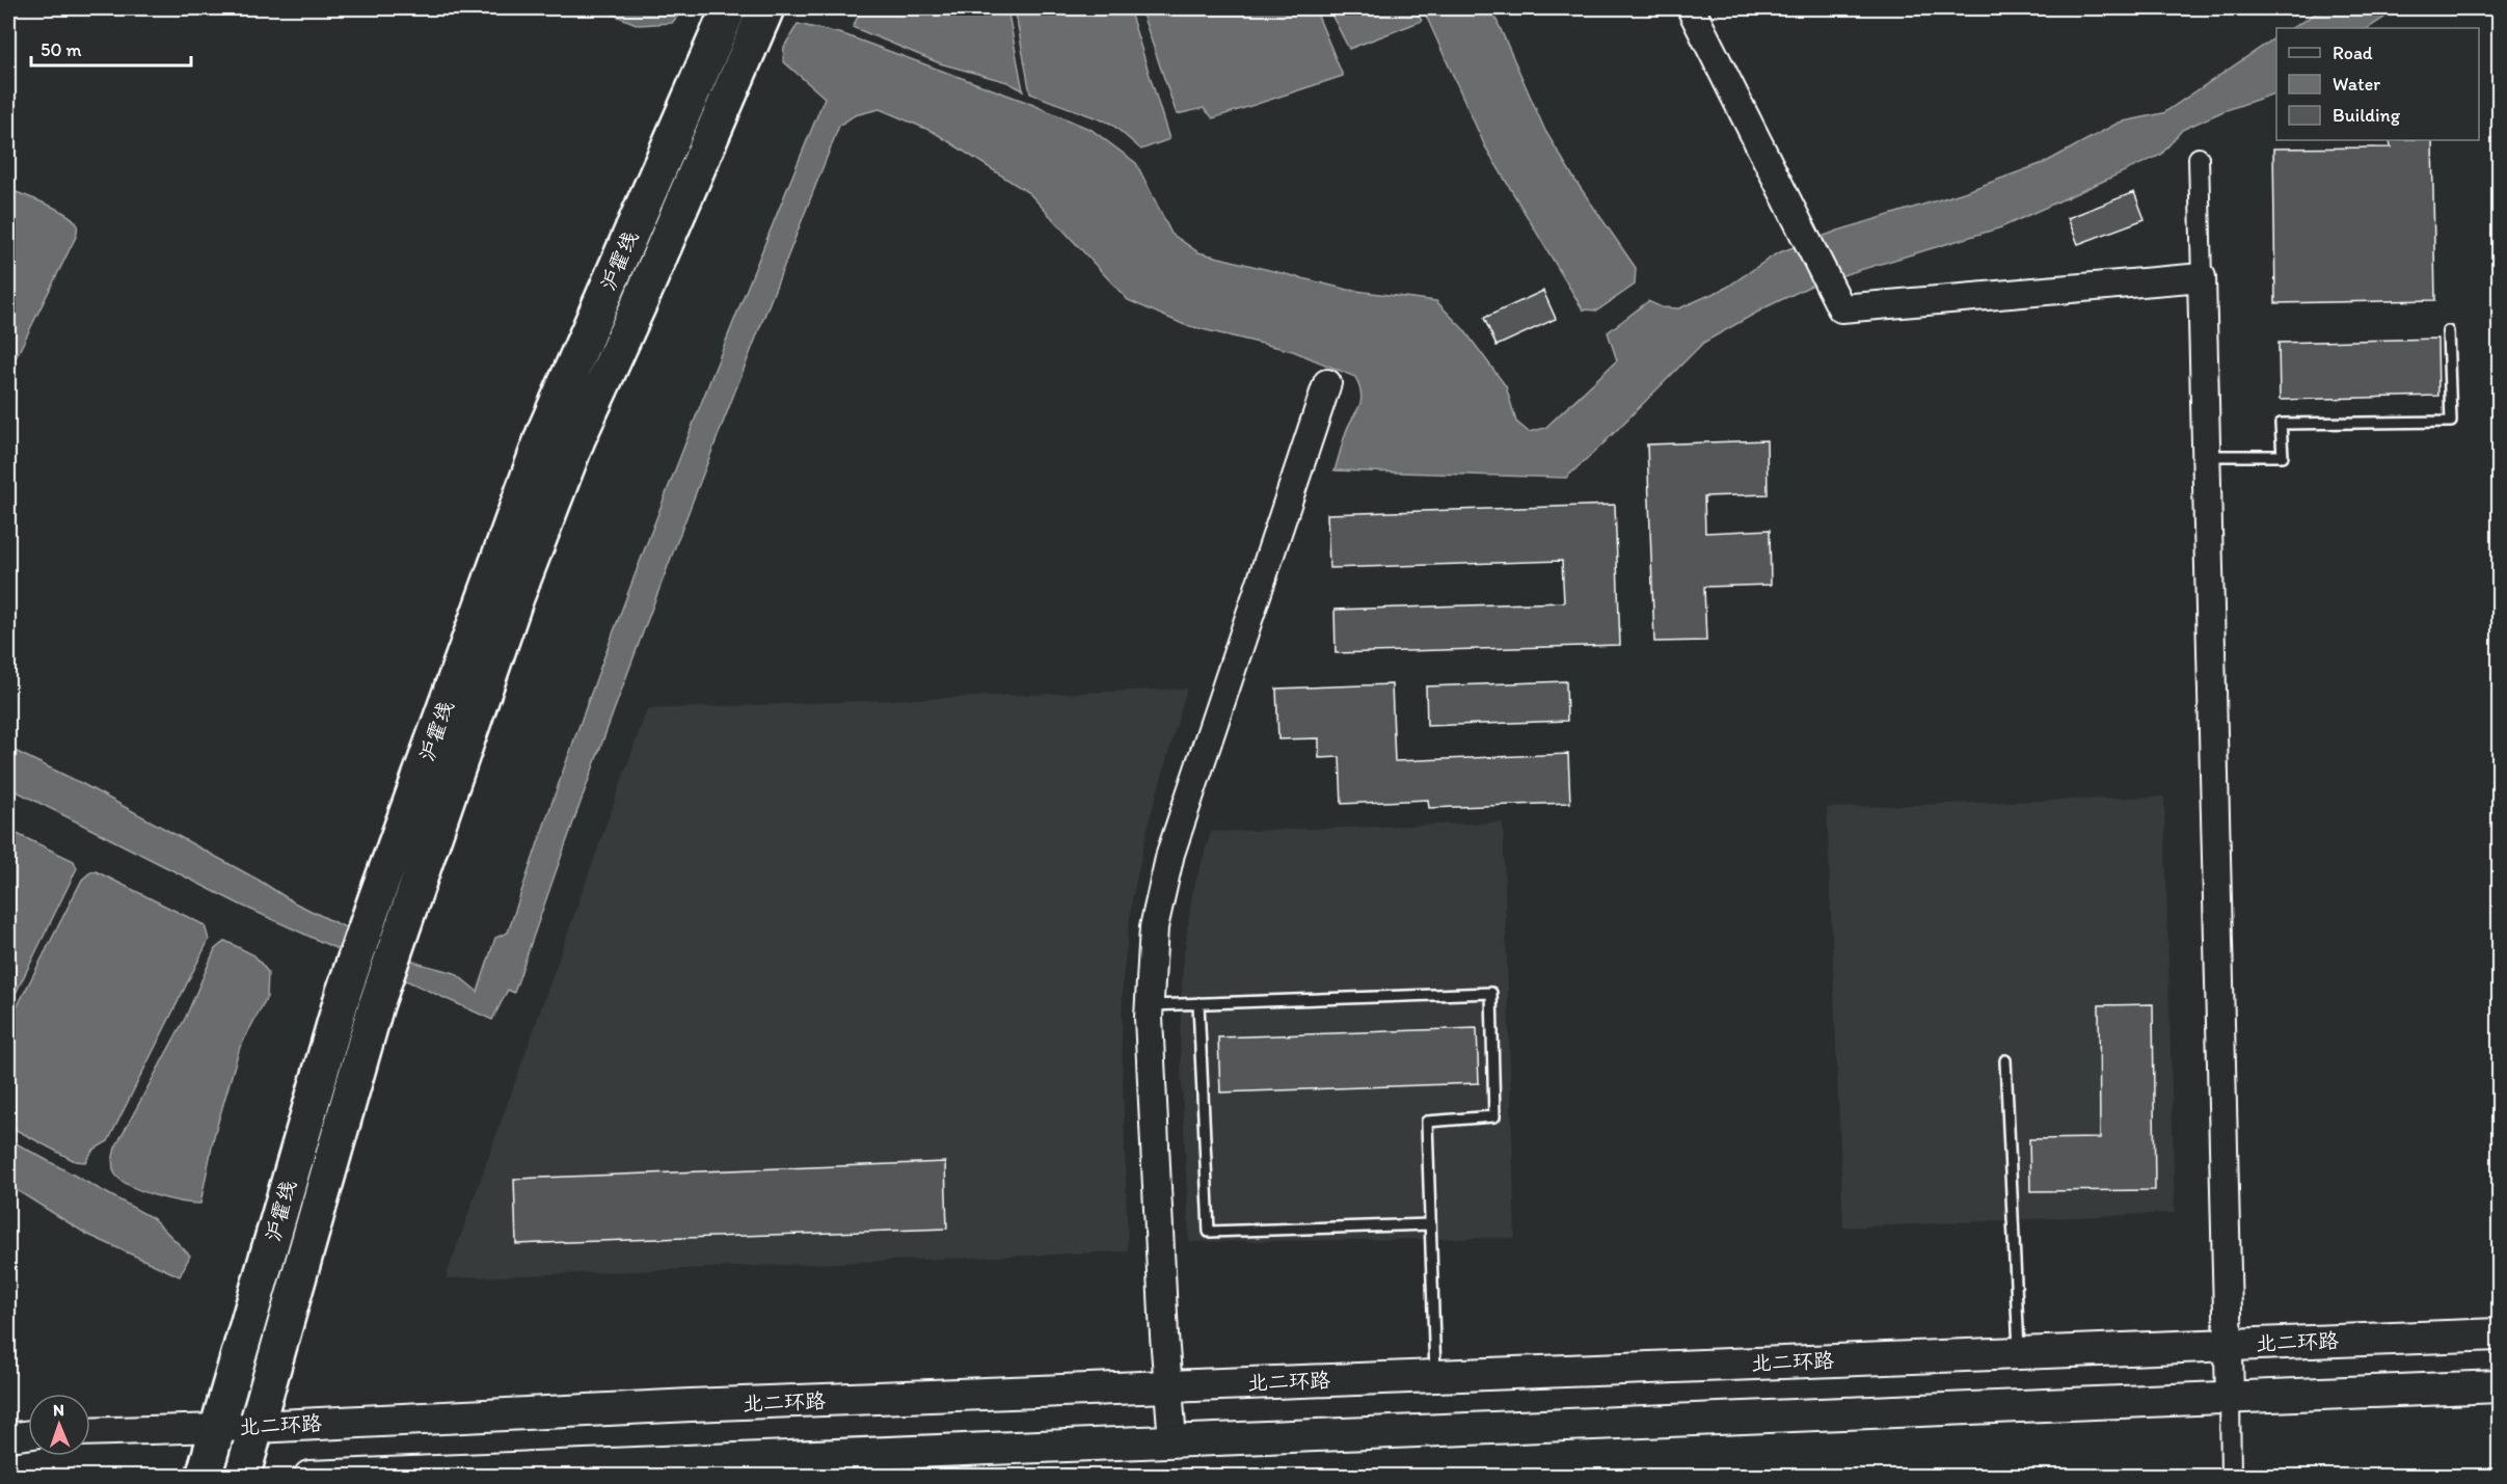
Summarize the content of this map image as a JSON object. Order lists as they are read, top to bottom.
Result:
{
  "streets": {
    "highway": ["沪霍线"],
    "main road": ["北二环路"]
  },
  "crossings": [
    ["沪霍线", "北二环路"]
  ],
  "legend": ["Road", "Water", "Building"],
  "scale_bar": "50 m",
  "north": "top"
}
